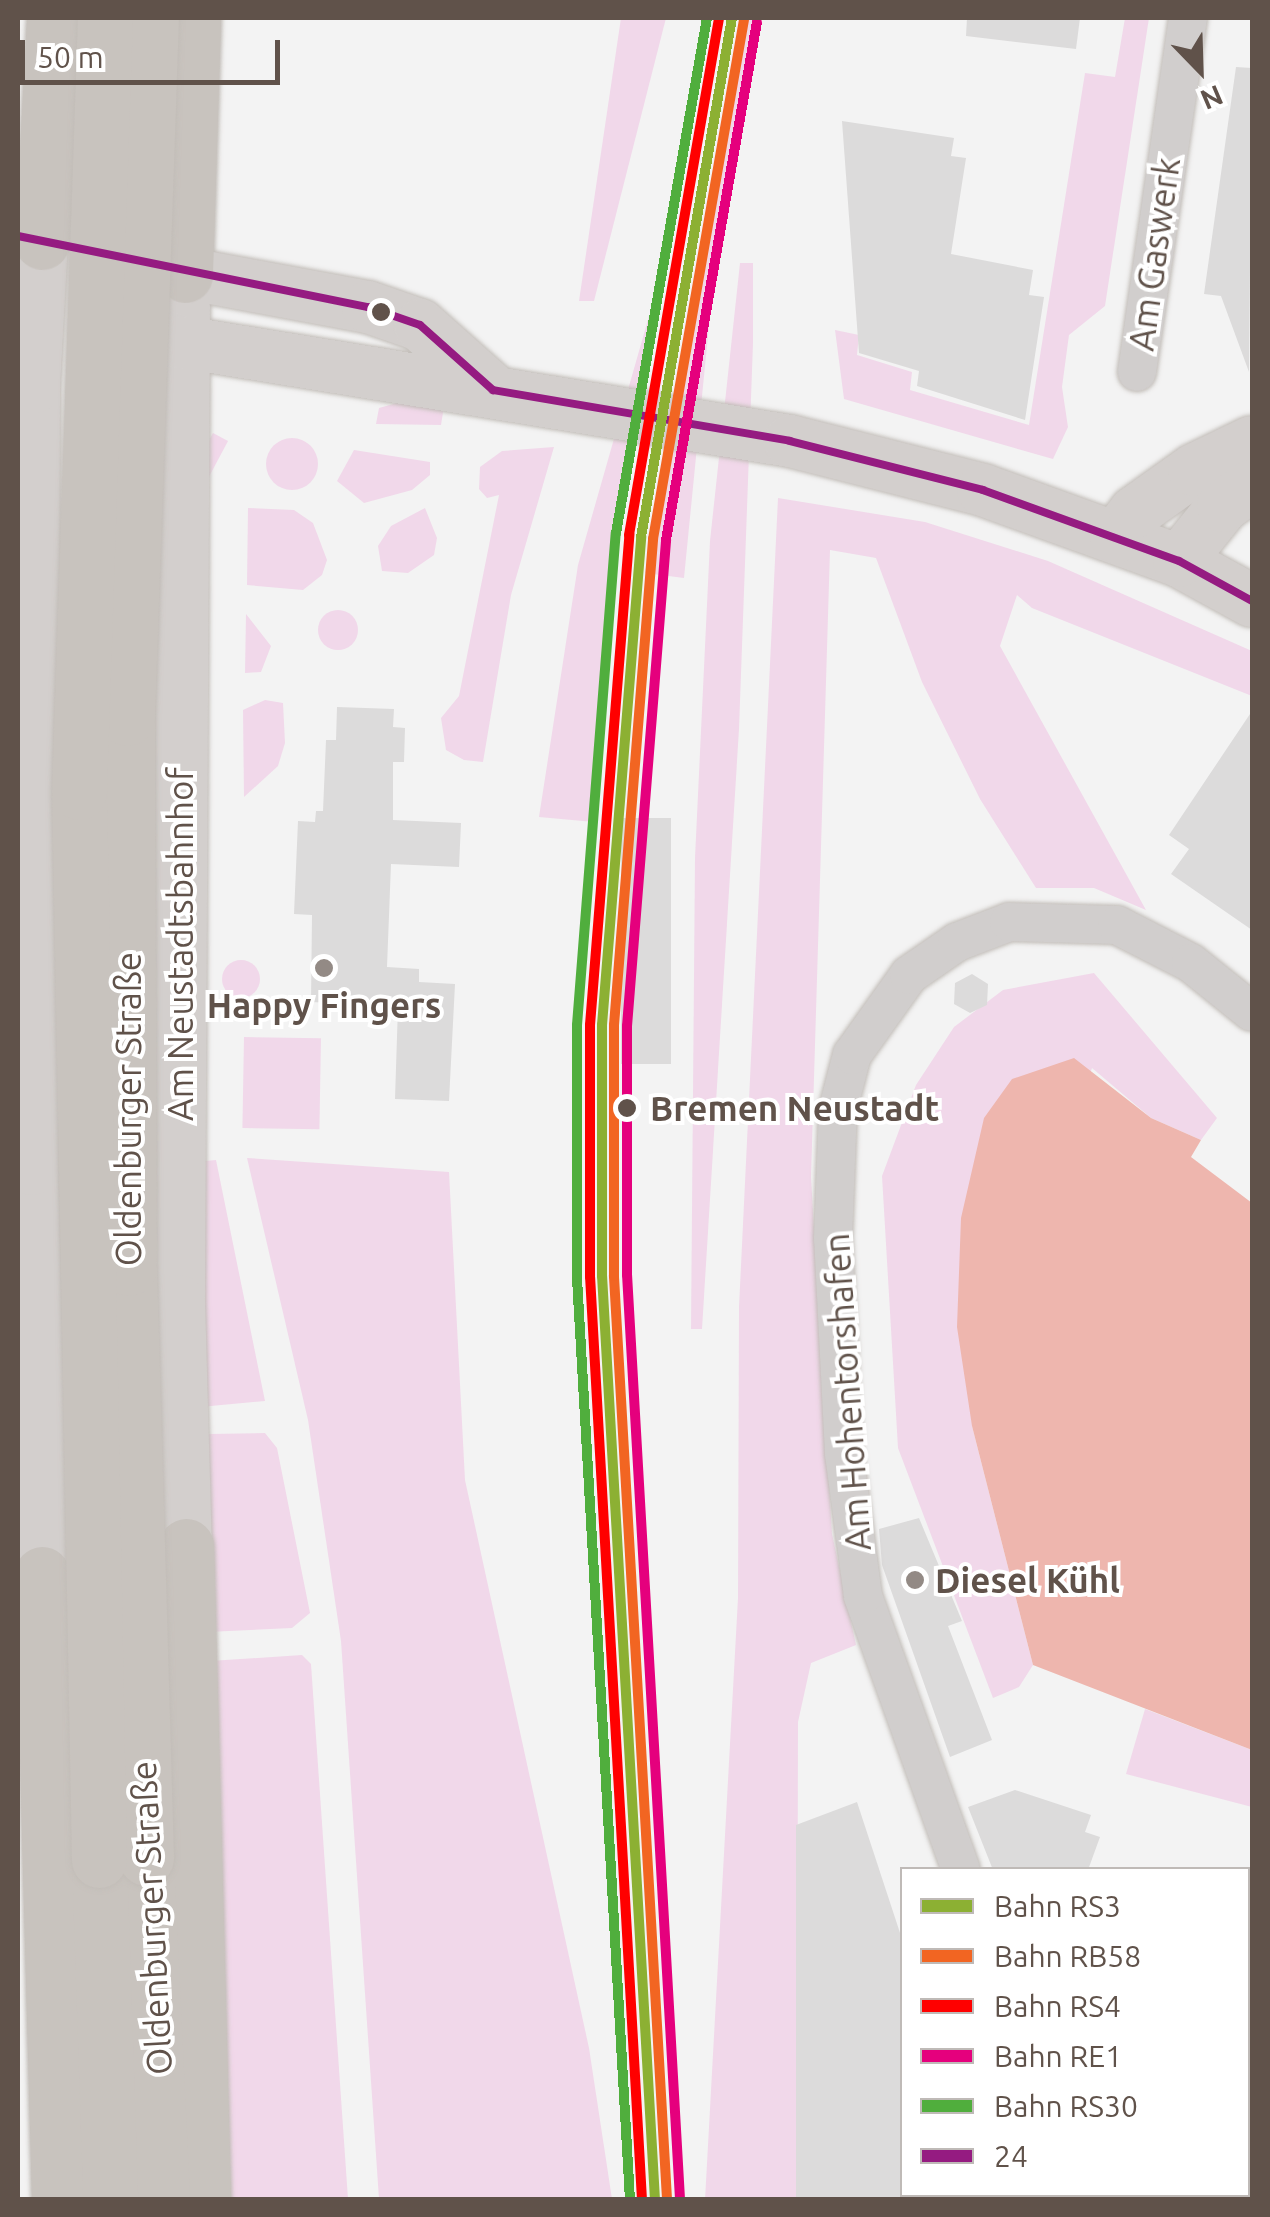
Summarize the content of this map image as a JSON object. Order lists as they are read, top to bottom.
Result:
{
  "streets": {
    "highway": ["Oldenburger Straße"],
    "main road": ["Am Neustadtsbahnhof"],
    "street": ["Am Gaswerk", "Am Hohentorshafen"]
  },
  "places": ["Happy Fingers", "Bremen Neustadt", "Diesel Kühl"],
  "lines": [
    "rail line RS3",
    "rail line RS4",
    "rail line RS30",
    "rail line RB58",
    "rail line RE1",
    "transit line 24"
  ],
  "legend": [
    "Bahn RS3",
    "Bahn RB58",
    "Bahn RS4",
    "Bahn RE1",
    "Bahn RS30",
    "24"
  ],
  "scale_bar": "50 m",
  "north": "bottom right"
}
